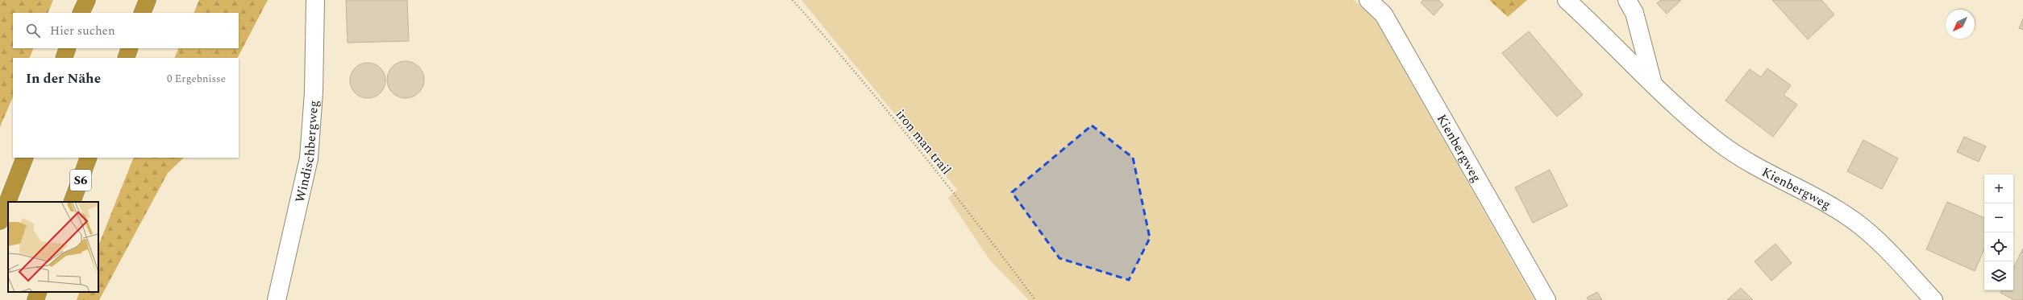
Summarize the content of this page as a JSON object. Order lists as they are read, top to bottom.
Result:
{
  "streets": {
    "highway": ["S6"],
    "street": ["Kienbergweg", "Windischbergweg"],
    "path": ["iron man trail"]
  },
  "north": "bottom left",
  "page": {
    "search": "Hier suchen",
    "heading": ["In der Nähe", "0 Ergebnisse"],
    "map_buttons": ["+", "−"]
  }
}
